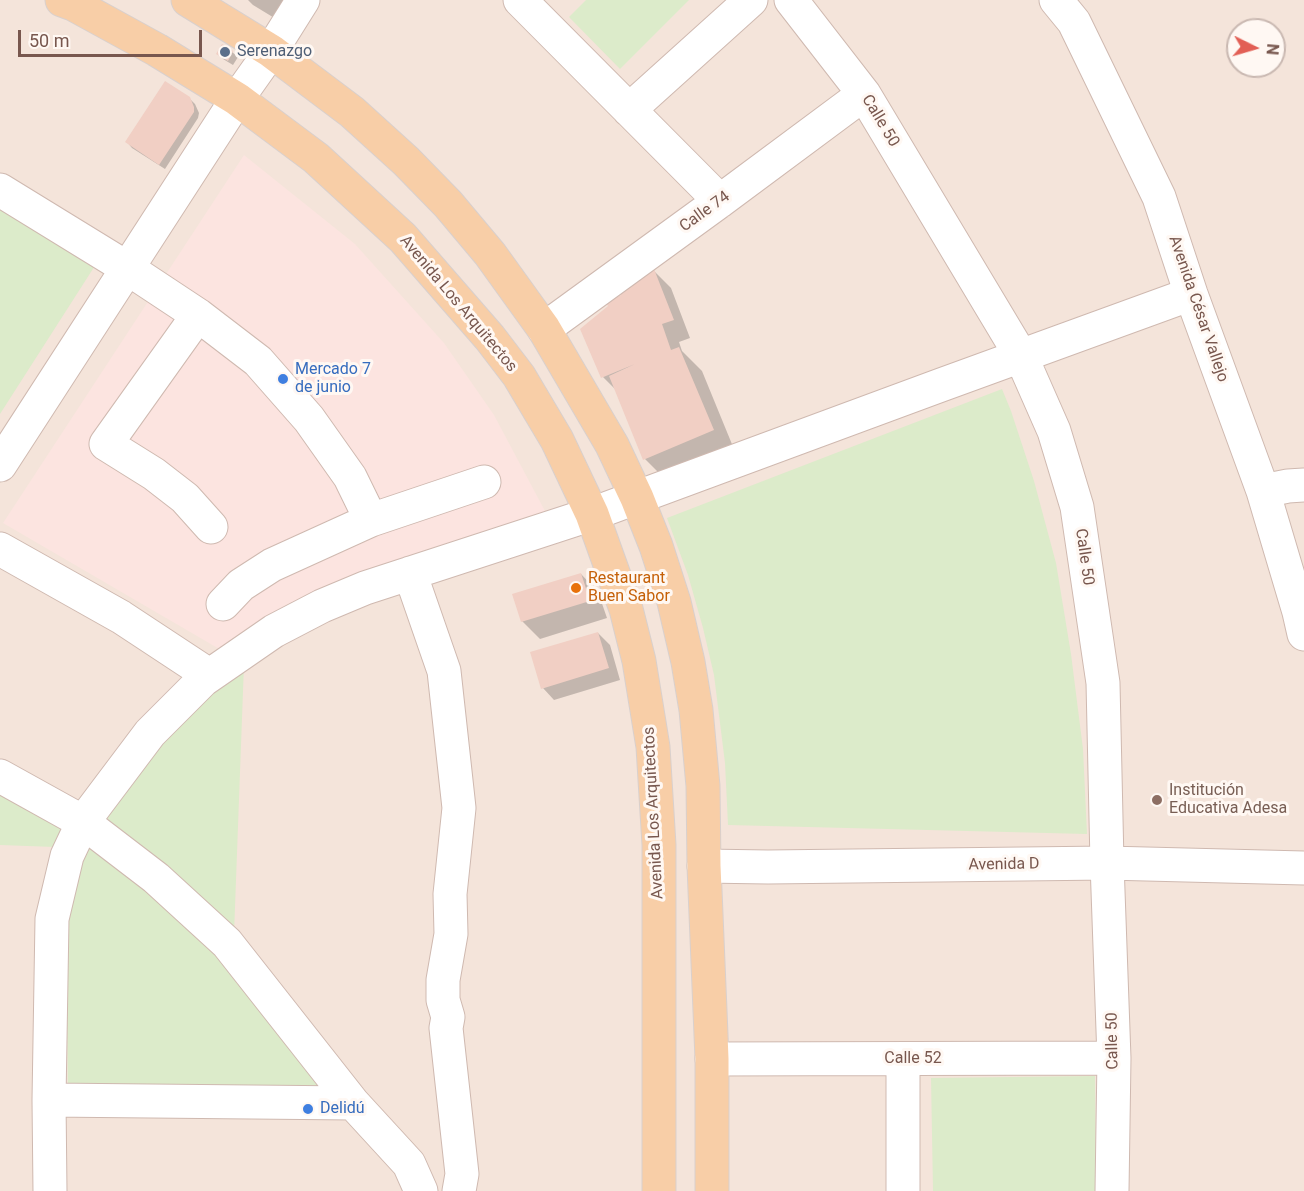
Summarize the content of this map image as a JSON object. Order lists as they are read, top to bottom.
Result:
{
  "streets": {
    "main road": ["Avenida Los Arquitectos"],
    "street": [
      "Calle 50",
      "Calle 74",
      "Avenida César Vallejo",
      "Avenida D",
      "Calle 52"
    ]
  },
  "crossings": [
    ["Calle 50", "Calle 74"],
    ["Calle 50", "Avenida D"],
    ["Calle 50", "Calle 52"]
  ],
  "places": [
    "Serenazgo",
    "Mercado 7 de junio",
    "Restaurant Buen Sabor",
    "Institución Educativa Adesa",
    "Delidú"
  ],
  "scale_bar": "50 m",
  "north": "right"
}
